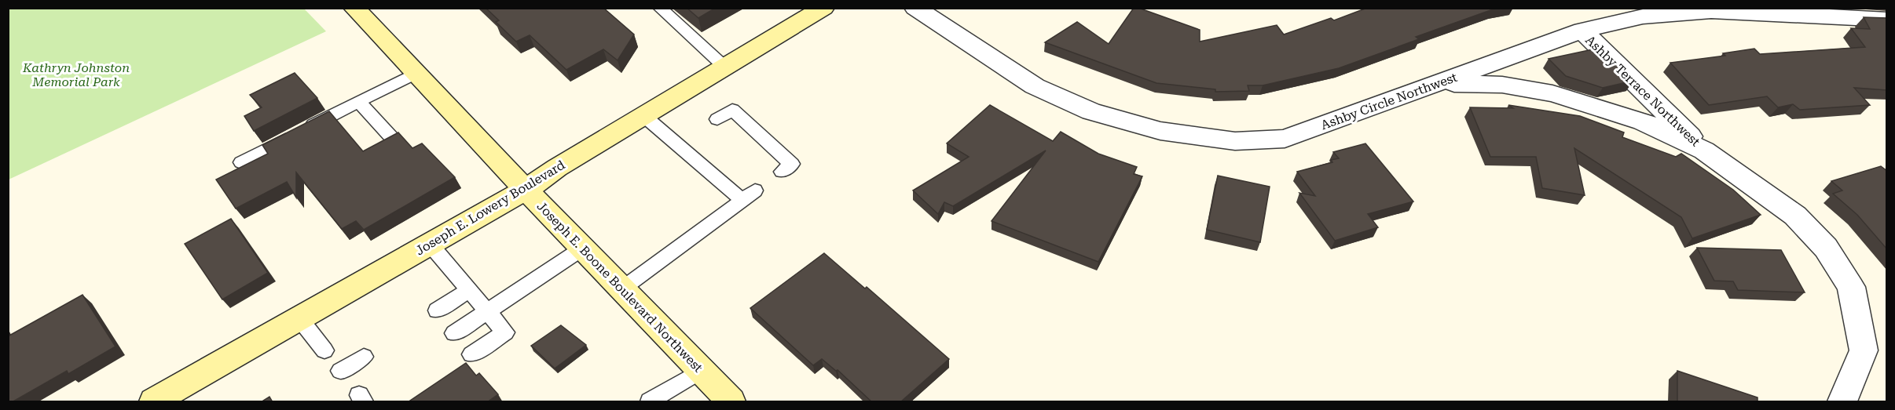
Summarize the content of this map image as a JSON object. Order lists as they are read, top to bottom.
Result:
{
  "streets": {
    "main road": ["Joseph E. Lowery Boulevard", "Joseph E. Boone Boulevard Northwest"],
    "street": ["Ashby Terrace Northwest", "Ashby Circle Northwest"]
  },
  "crossings": [
    ["Ashby Terrace Northwest", "Ashby Circle Northwest"],
    ["Joseph E. Lowery Boulevard", "Joseph E. Boone Boulevard Northwest"]
  ],
  "parks": ["Kathryn Johnston Memorial Park"]
}
